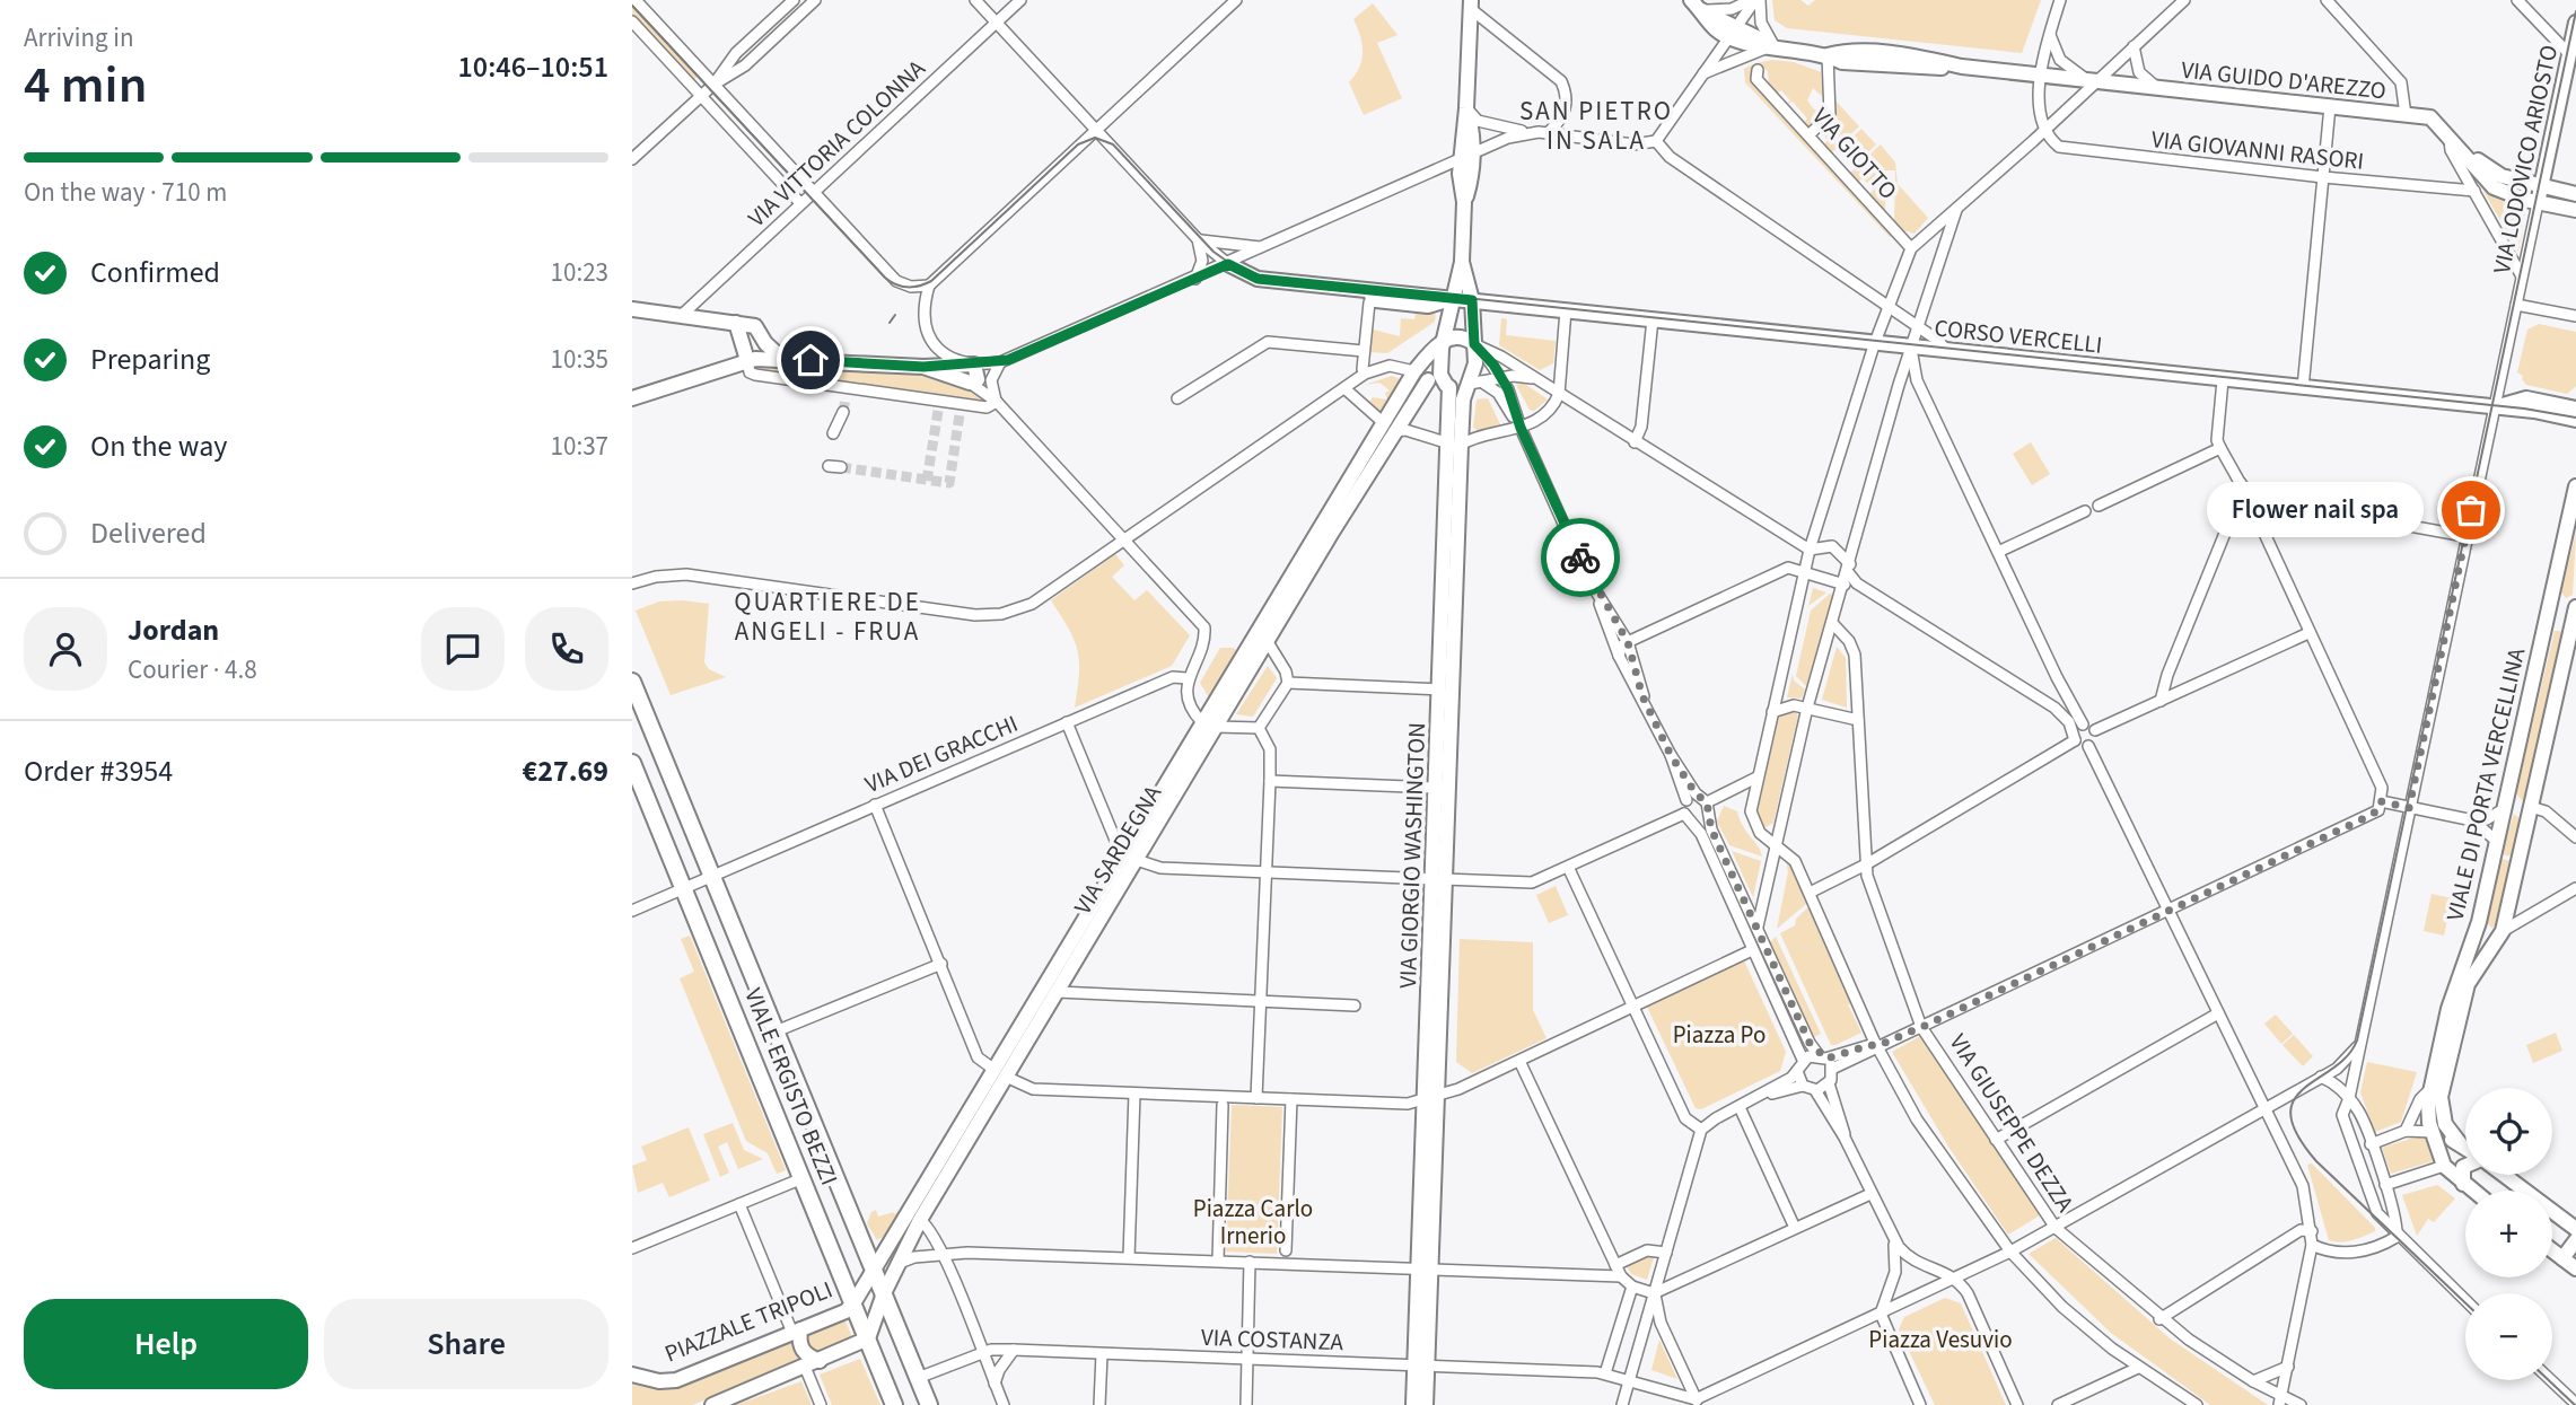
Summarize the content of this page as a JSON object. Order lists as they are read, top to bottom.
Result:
{
  "streets": {
    "main road": [
      "VIA GUIDO D'AREZZO",
      "VIA LODOVICO ARIOSTO",
      "CORSO VERCELLI",
      "VIALE DI PORTA VERCELLINA",
      "VIA SARDEGNA",
      "VIA GIORGIO WASHINGTON",
      "VIALE ERGISTO BEZZI",
      "PIAZZALE TRIPOLI"
    ],
    "street": [
      "VIA VITTORIA COLONNA",
      "VIA GIOVANNI RASORI",
      "VIA GIOTTO",
      "VIA DEI GRACCHI",
      "VIA GIUSEPPE DEZZA",
      "VIA COSTANZA"
    ]
  },
  "crossings": [
    ["VIA LODOVICO ARIOSTO", "CORSO VERCELLI"],
    ["VIA DEI GRACCHI", "VIALE ERGISTO BEZZI"],
    ["VIA SARDEGNA", "VIALE ERGISTO BEZZI"],
    ["VIA SARDEGNA", "PIAZZALE TRIPOLI"],
    ["VIA GIORGIO WASHINGTON", "VIA COSTANZA"],
    ["VIALE ERGISTO BEZZI", "PIAZZALE TRIPOLI"]
  ],
  "districts": ["SAN PIETRO IN SALA", "QUARTIERE DE ANGELI - FRUA"],
  "parks": ["Piazza Po", "Piazza Carlo Irnerio", "Piazza Vesuvio"],
  "places": ["Flower nail spa"],
  "page": {
    "heading": ["4 min", "Arriving in", "10:46–10:51"],
    "panel": [
      "Jordan",
      "Courier · 4.8",
      "Order #3954",
      "€27.69"
    ],
    "bar": "On the way · 710 m",
    "list": [
      ["Confirmed", "10:23"],
      ["Preparing", "10:35"],
      ["On the way", "10:37"],
      "Delivered"
    ],
    "bubble": "Flower nail spa",
    "map_buttons": ["+", "−"],
    "buttons": ["Help", "Share"]
  }
}
